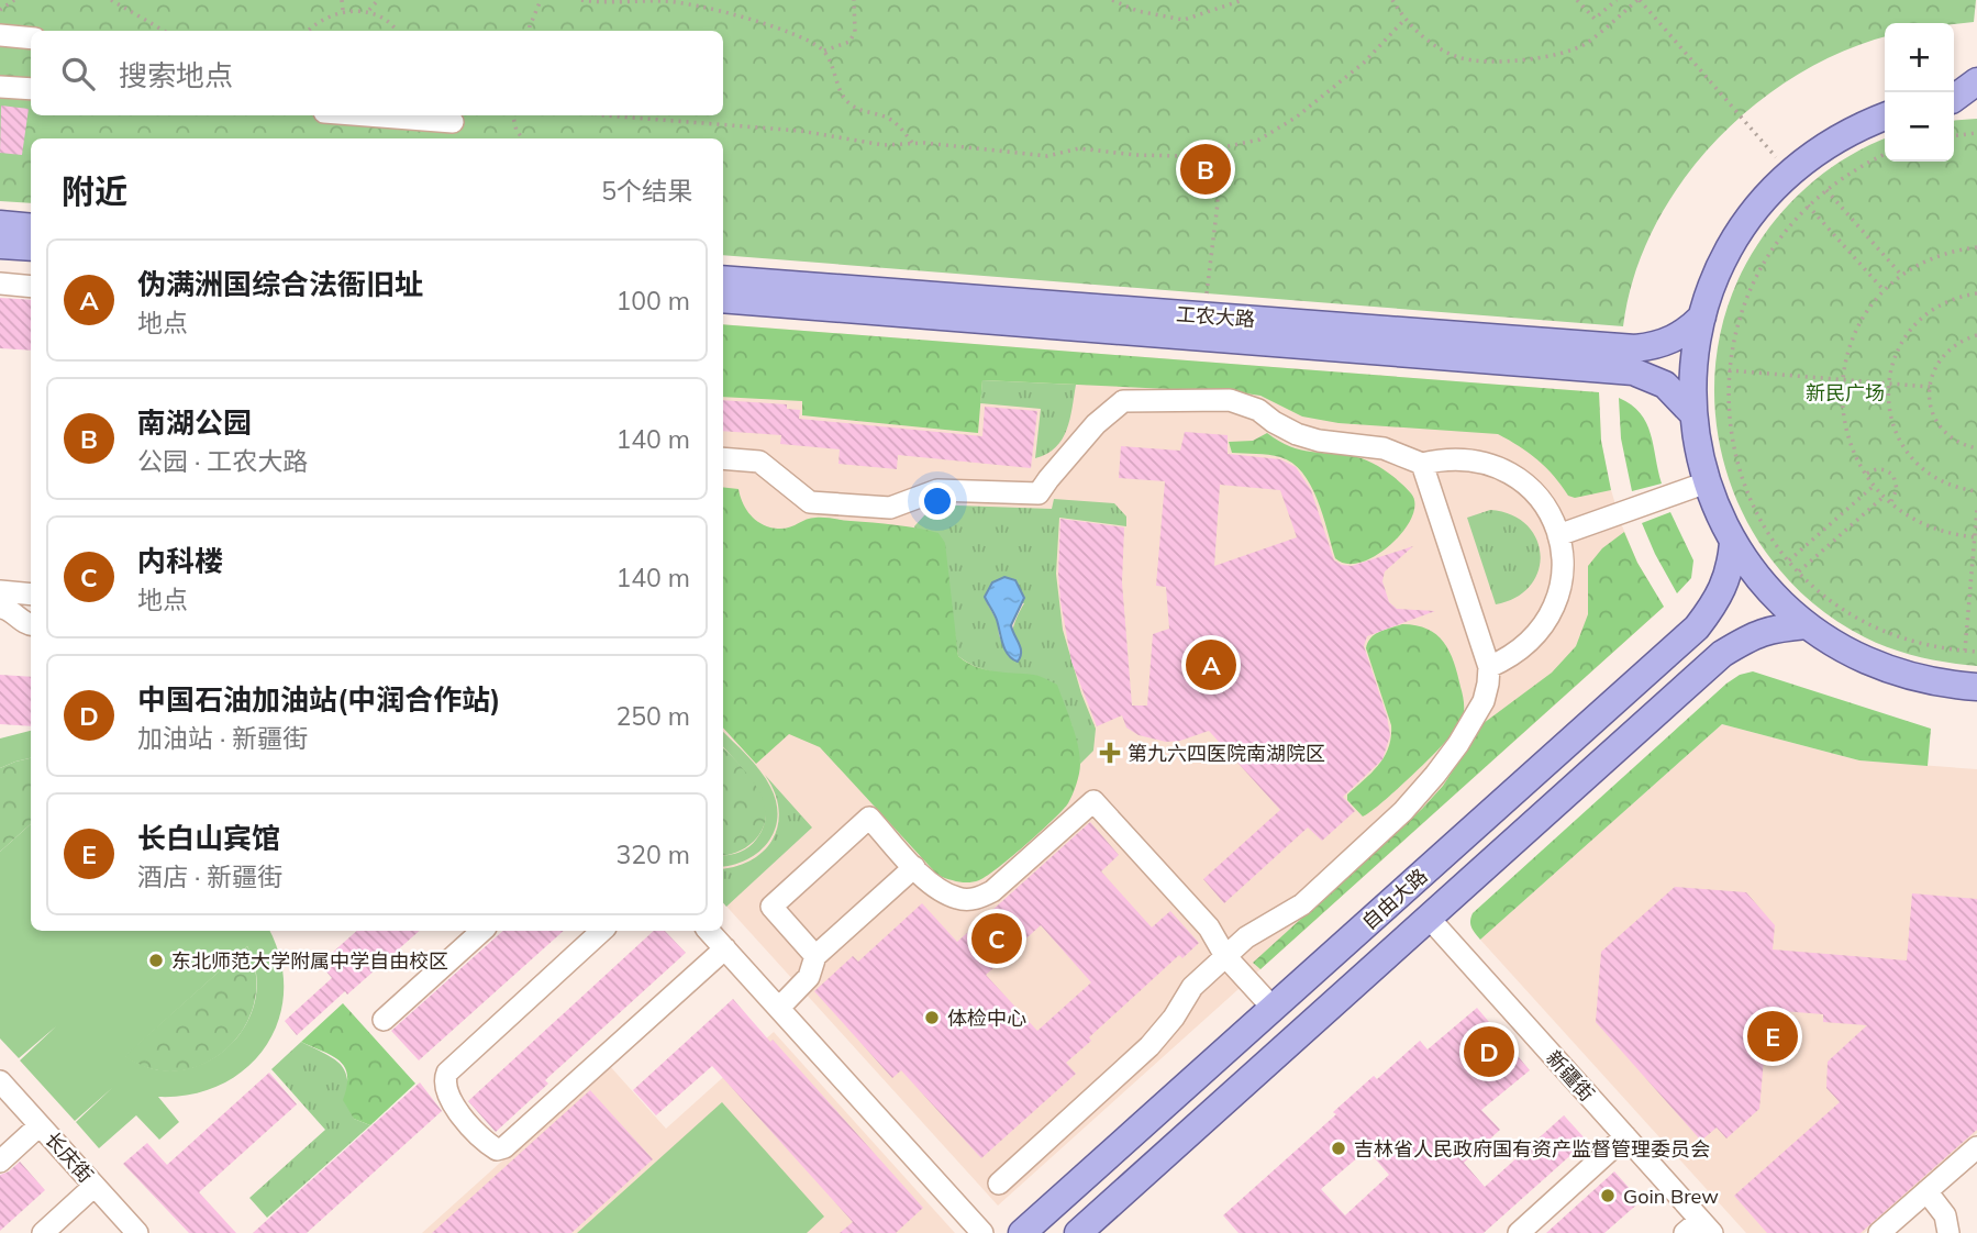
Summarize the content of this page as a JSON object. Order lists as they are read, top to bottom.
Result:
{
  "streets": {
    "main road": ["工农大路", "自由大路"],
    "street": ["新疆街", "长庆街"]
  },
  "crossings": [
    ["自由大路", "新疆街"]
  ],
  "parks": ["新民广场"],
  "places": {
    "health": ["第九六四医院南湖院区"],
    "other": [
      "东北师范大学附属中学自由校区",
      "体检中心",
      "吉林省人民政府国有资产监督管理委员会",
      "Goin Brew"
    ]
  },
  "page": {
    "map_buttons": ["+", "−"],
    "search": "搜索地点",
    "heading": ["附近", "5个结果"],
    "pins": [
      "B",
      "A",
      "C",
      "E",
      "D"
    ],
    "list": [
      {
        "mark": "A",
        "name": "伪满洲国综合法衙旧址",
        "note": "地点",
        "value": "100 m"
      },
      {
        "mark": "B",
        "name": "南湖公园",
        "note": "公园 · 工农大路",
        "value": "140 m"
      },
      {
        "mark": "C",
        "name": "内科楼",
        "note": "地点",
        "value": "140 m"
      },
      {
        "mark": "D",
        "name": "中国石油加油站(中润合作站)",
        "note": "加油站 · 新疆街",
        "value": "250 m"
      },
      {
        "mark": "E",
        "name": "长白山宾馆",
        "note": "酒店 · 新疆街",
        "value": "320 m"
      }
    ]
  }
}
